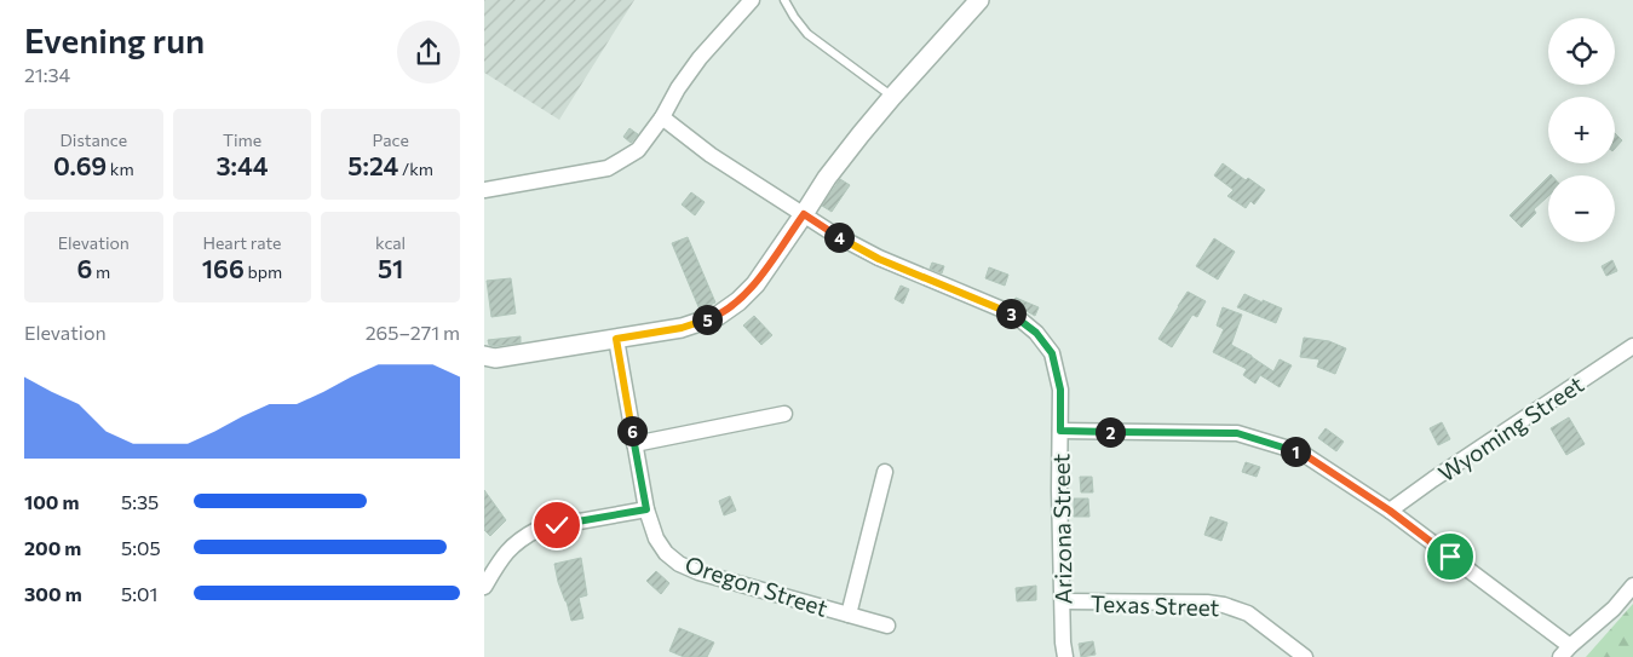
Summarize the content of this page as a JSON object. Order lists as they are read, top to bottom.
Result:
{
  "streets": {
    "street": [
      "Wyoming Street",
      "Arizona Street",
      "Oregon Street",
      "Texas Street"
    ]
  },
  "crossings": [
    ["Arizona Street", "Texas Street"]
  ],
  "page": {
    "heading": ["Evening run", "21:34"],
    "map_buttons": ["+", "−"],
    "stats": [
      ["Distance", "0.69 km"],
      ["Time", "3:44"],
      ["Pace", "5:24 /km"],
      ["Elevation", "6 m"],
      ["Heart rate", "166 bpm"],
      ["kcal", "51"]
    ],
    "pins": [
      "4",
      "3",
      "5",
      "6",
      "2",
      "1"
    ],
    "chart": ["Elevation", "265–271 m"],
    "list": [
      {
        "name": "100 m",
        "note": "5:35"
      },
      {
        "name": "200 m",
        "note": "5:05"
      },
      {
        "name": "300 m",
        "note": "5:01"
      }
    ]
  }
}
